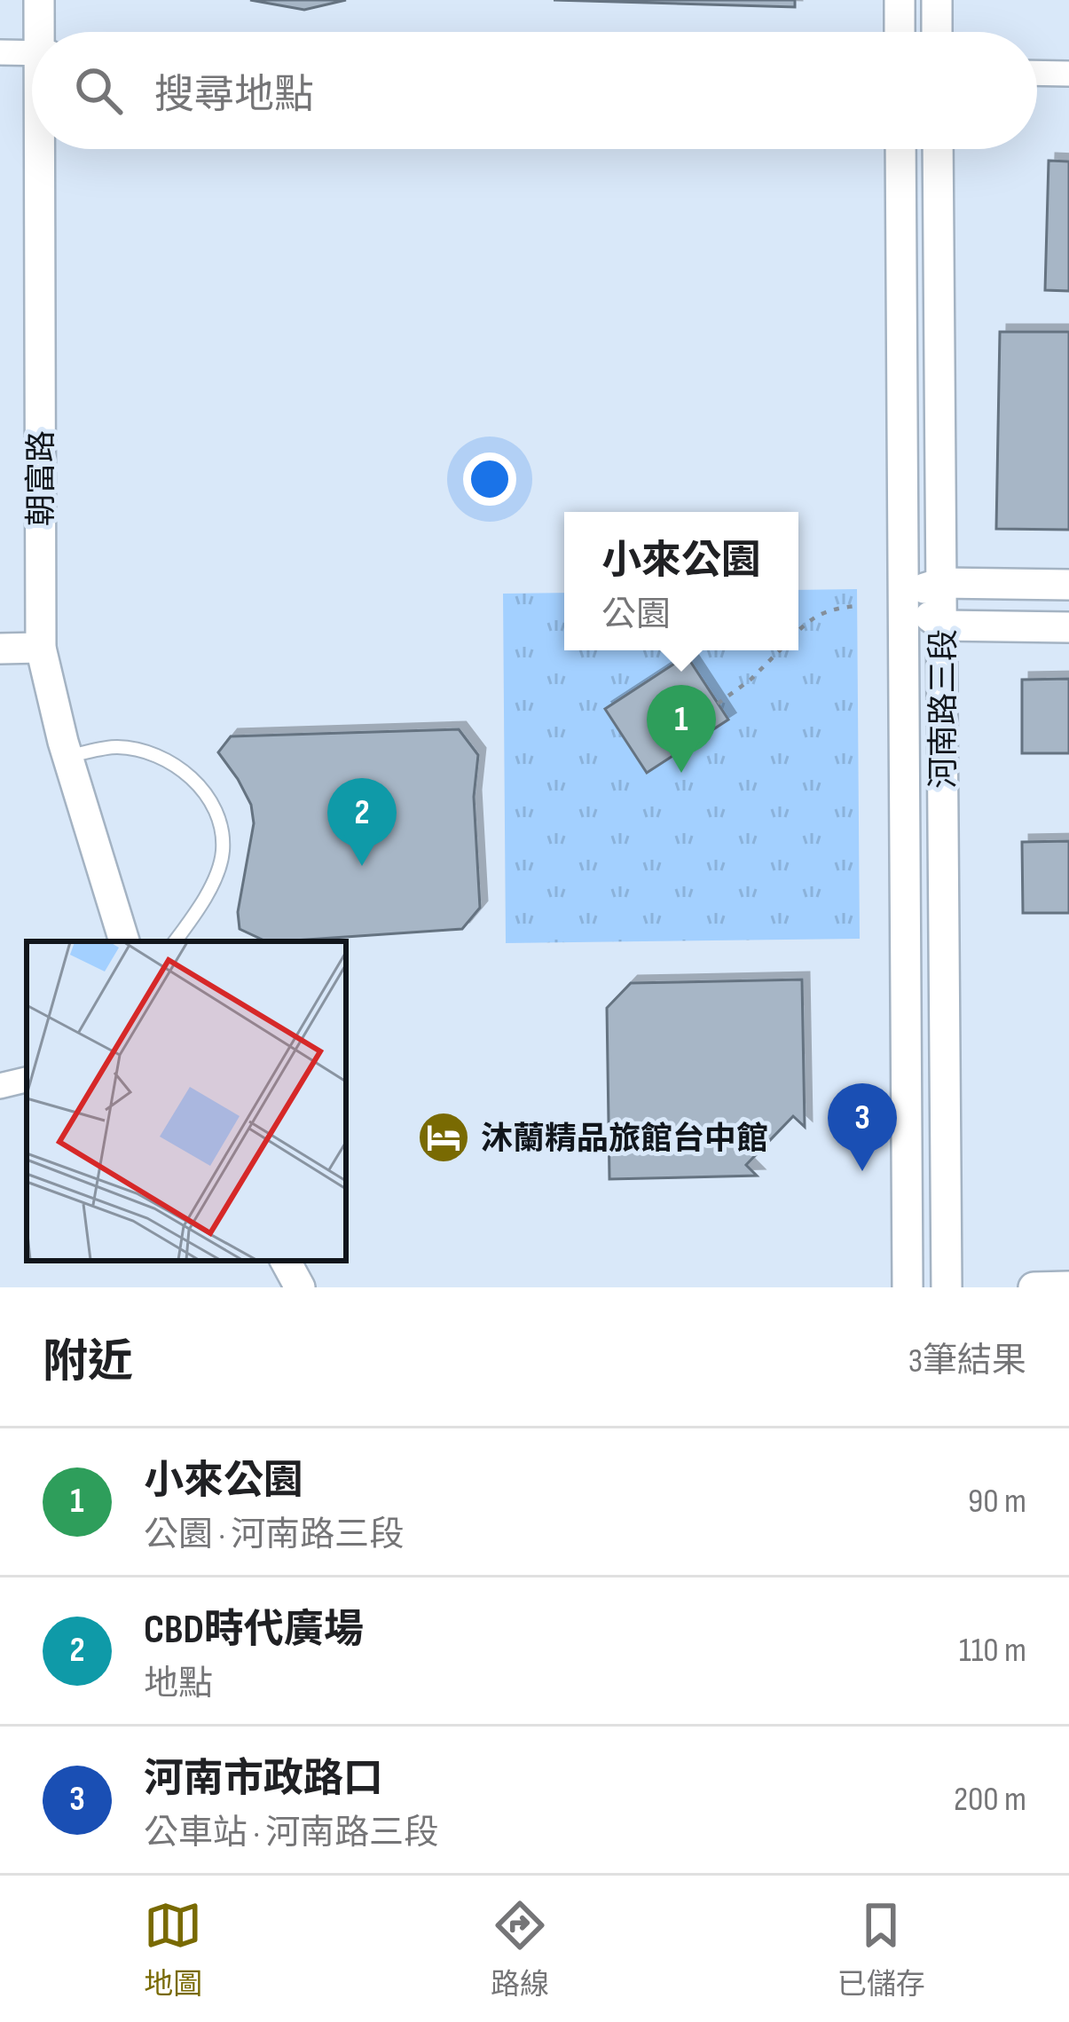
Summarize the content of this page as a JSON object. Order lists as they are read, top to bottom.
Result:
{
  "streets": {
    "street": ["朝富路", "河南路三段"]
  },
  "places": {
    "hotel": ["沐蘭精品旅館台中館"]
  },
  "page": {
    "search": "搜尋地點",
    "popup": ["小來公園", "公園"],
    "pins": ["1", "2", "3"],
    "heading": ["附近", "3筆結果"],
    "list": [
      {
        "mark": "1",
        "name": "小來公園",
        "note": "公園 · 河南路三段",
        "value": "90 m"
      },
      {
        "mark": "2",
        "name": "CBD時代廣場",
        "note": "地點",
        "value": "110 m"
      },
      {
        "mark": "3",
        "name": "河南市政路口",
        "note": "公車站 · 河南路三段",
        "value": "200 m"
      }
    ],
    "nav": ["地圖", "路線", "已儲存"]
  }
}
